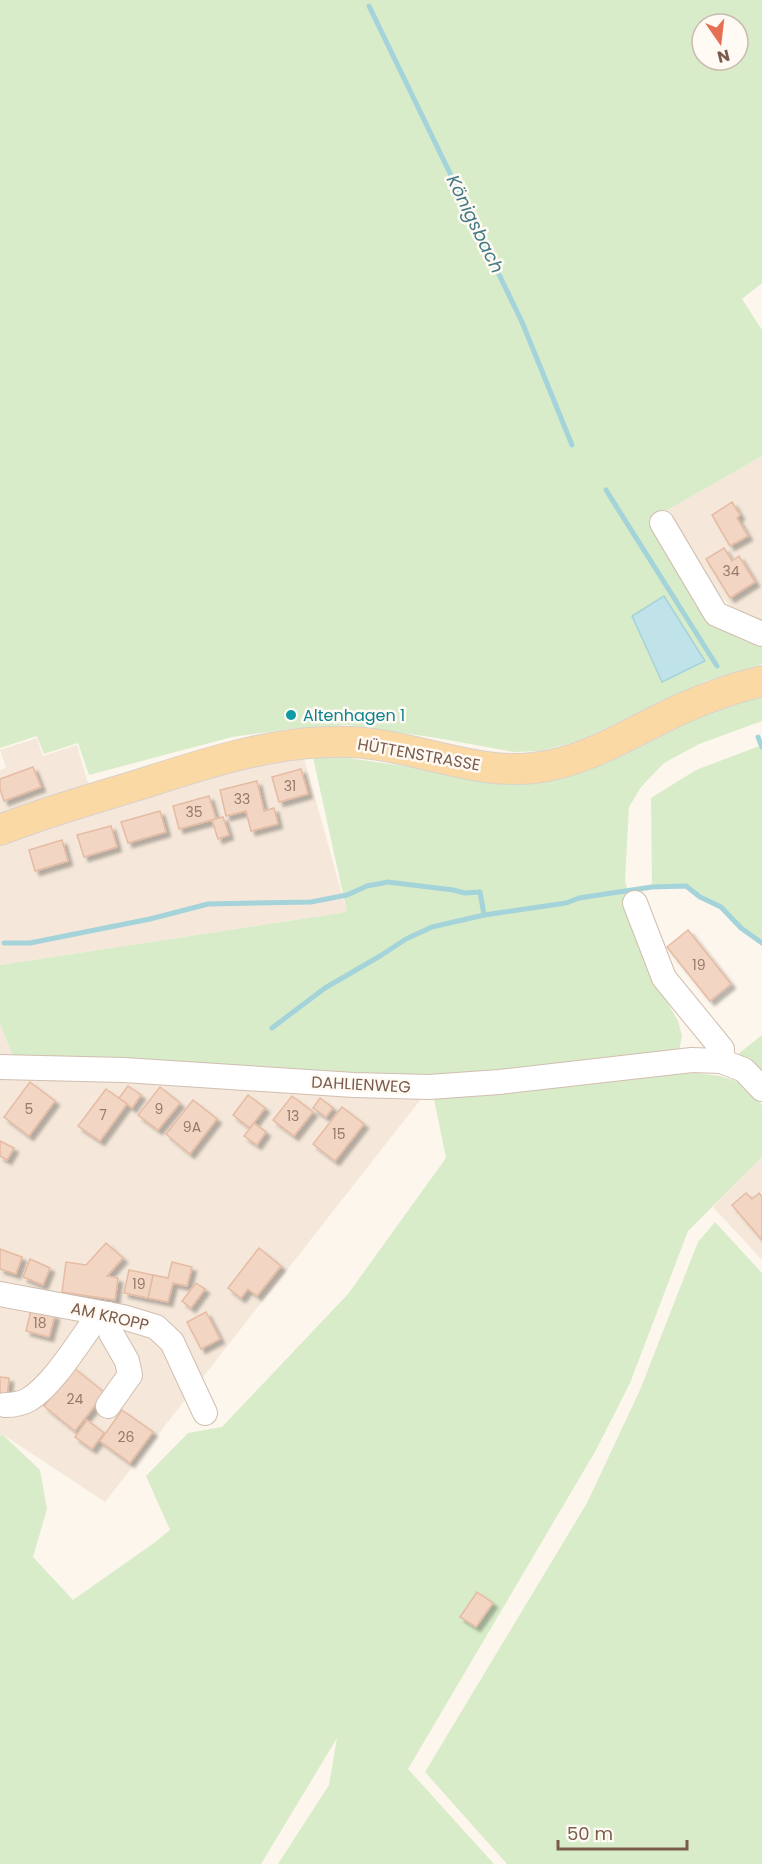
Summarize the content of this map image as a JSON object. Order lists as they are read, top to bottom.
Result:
{
  "streets": {
    "main road": ["HÜTTENSTRASSE"],
    "street": ["DAHLIENWEG", "AM KROPP"]
  },
  "water": ["Königsbach"],
  "places": ["Altenhagen 1"],
  "house_numbers": [
    "34",
    "31",
    "33",
    "35",
    "19",
    "5",
    "9",
    "7",
    "13",
    "9A",
    "15",
    "19",
    "18",
    "24",
    "26"
  ],
  "scale_bar": "50 m",
  "north": "bottom"
}
